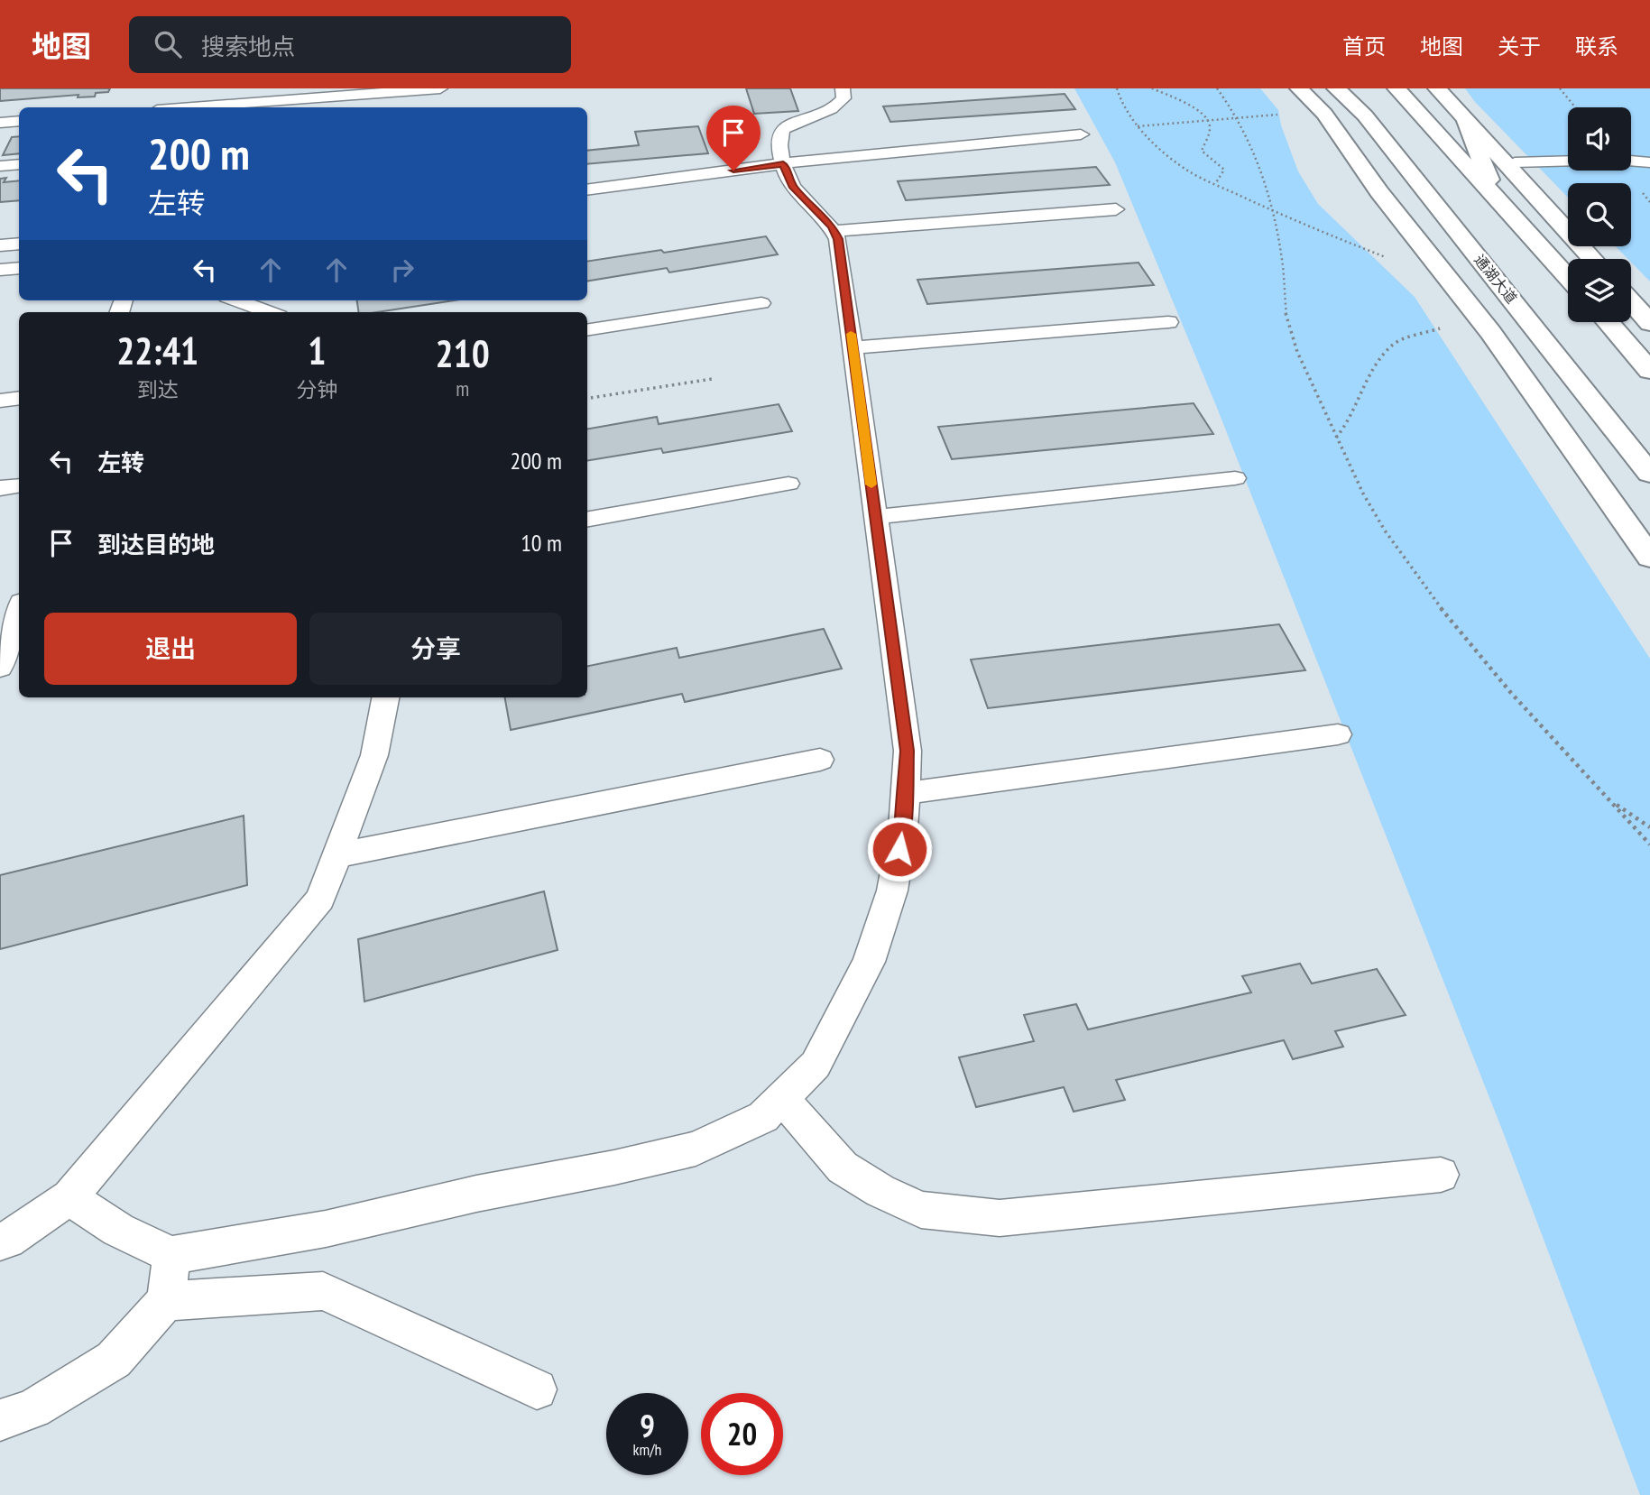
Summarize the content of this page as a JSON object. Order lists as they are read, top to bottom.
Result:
{
  "streets": {
    "main road": ["通湖大道"]
  },
  "page": {
    "header": "地图",
    "search": "搜索地点",
    "nav": [
      "首页",
      "地图",
      "关于",
      "联系"
    ],
    "turn": ["200 m", "左转"],
    "eta": [
      "22:41",
      "到达",
      "1",
      "分钟",
      "210",
      "m"
    ],
    "list": [
      {
        "name": "左转",
        "value": "200 m"
      },
      {
        "name": "到达目的地",
        "value": "10 m"
      }
    ],
    "buttons": ["退出", "分享"],
    "speed": "9 km/h",
    "limit": "20"
  }
}
